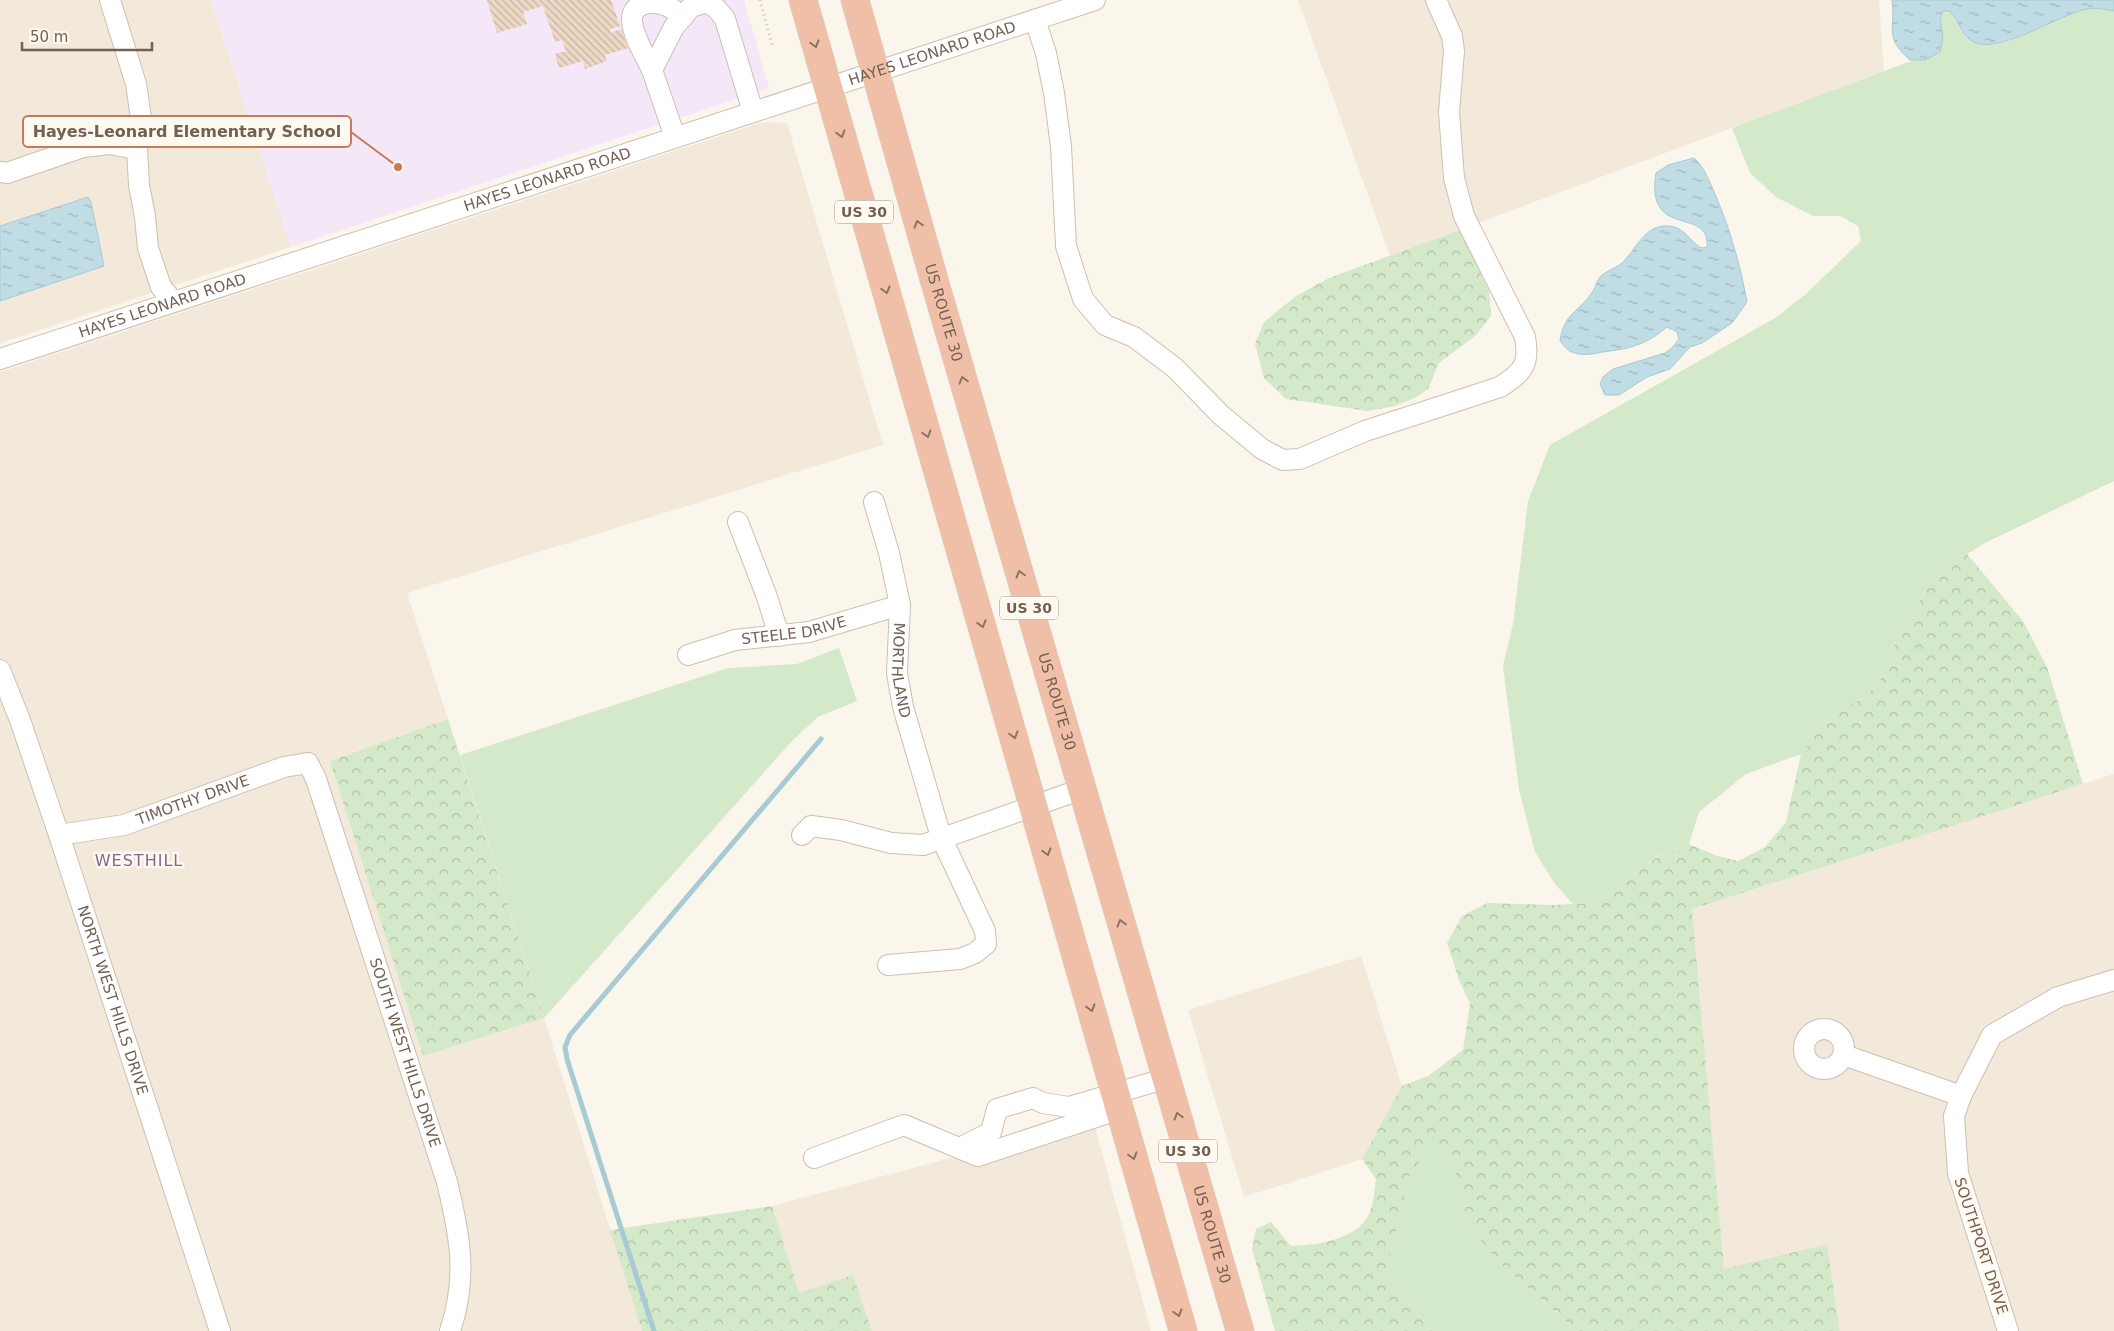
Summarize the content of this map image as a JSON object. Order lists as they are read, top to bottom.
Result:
{
  "streets": {
    "highway": ["US 30", "US ROUTE 30"],
    "street": [
      "HAYES LEONARD ROAD",
      "STEELE DRIVE",
      "MORTHLAND",
      "TIMOTHY DRIVE",
      "NORTH WEST HILLS DRIVE",
      "SOUTH WEST HILLS DRIVE",
      "SOUTHPORT DRIVE"
    ]
  },
  "crossings": [
    ["HAYES LEONARD ROAD", "US 30"],
    ["HAYES LEONARD ROAD", "US ROUTE 30"],
    ["US 30", "US ROUTE 30"],
    ["STEELE DRIVE", "MORTHLAND"],
    ["TIMOTHY DRIVE", "NORTH WEST HILLS DRIVE"],
    ["TIMOTHY DRIVE", "SOUTH WEST HILLS DRIVE"]
  ],
  "districts": ["WESTHILL"],
  "places": ["Hayes-Leonard Elementary School"],
  "scale_bar": "50 m"
}
